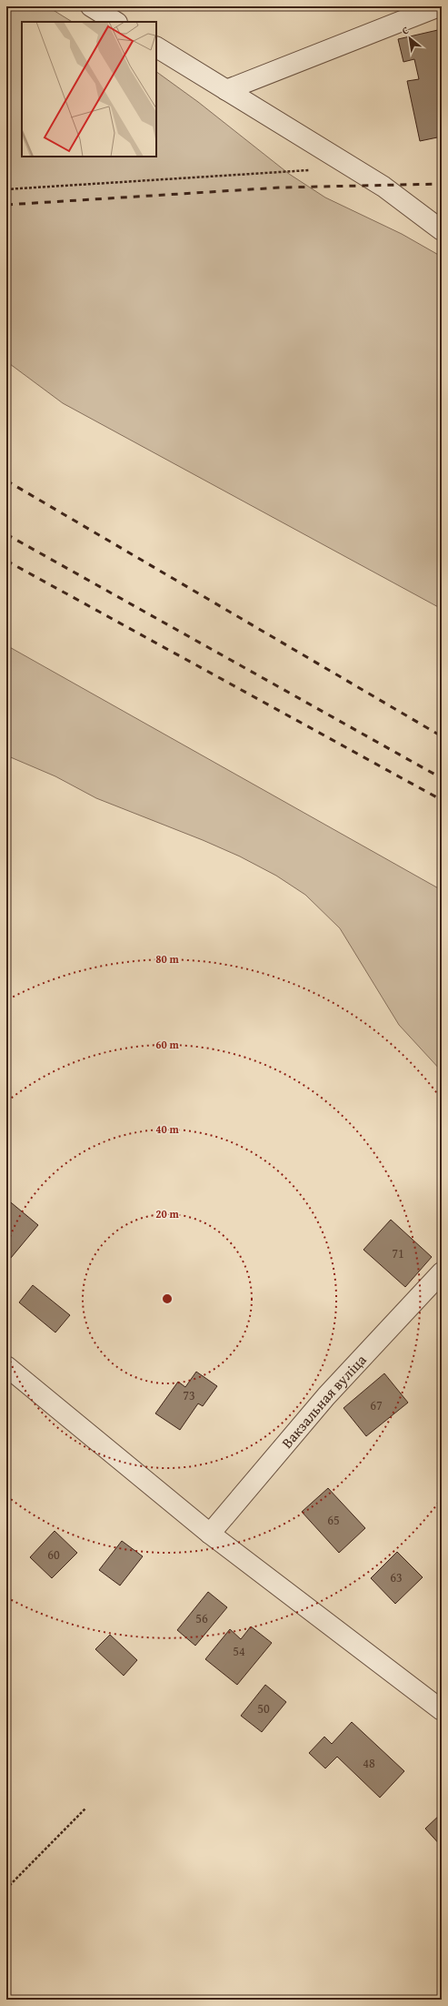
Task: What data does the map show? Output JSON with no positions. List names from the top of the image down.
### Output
{
  "streets": {
    "street": ["Вакзальная вуліца"]
  },
  "house_numbers": [
    "71",
    "73",
    "67",
    "65",
    "60",
    "63",
    "56",
    "54",
    "50",
    "48"
  ],
  "north": "top left",
  "rings": [
    "80 m",
    "60 m",
    "40 m",
    "20 m"
  ]
}
